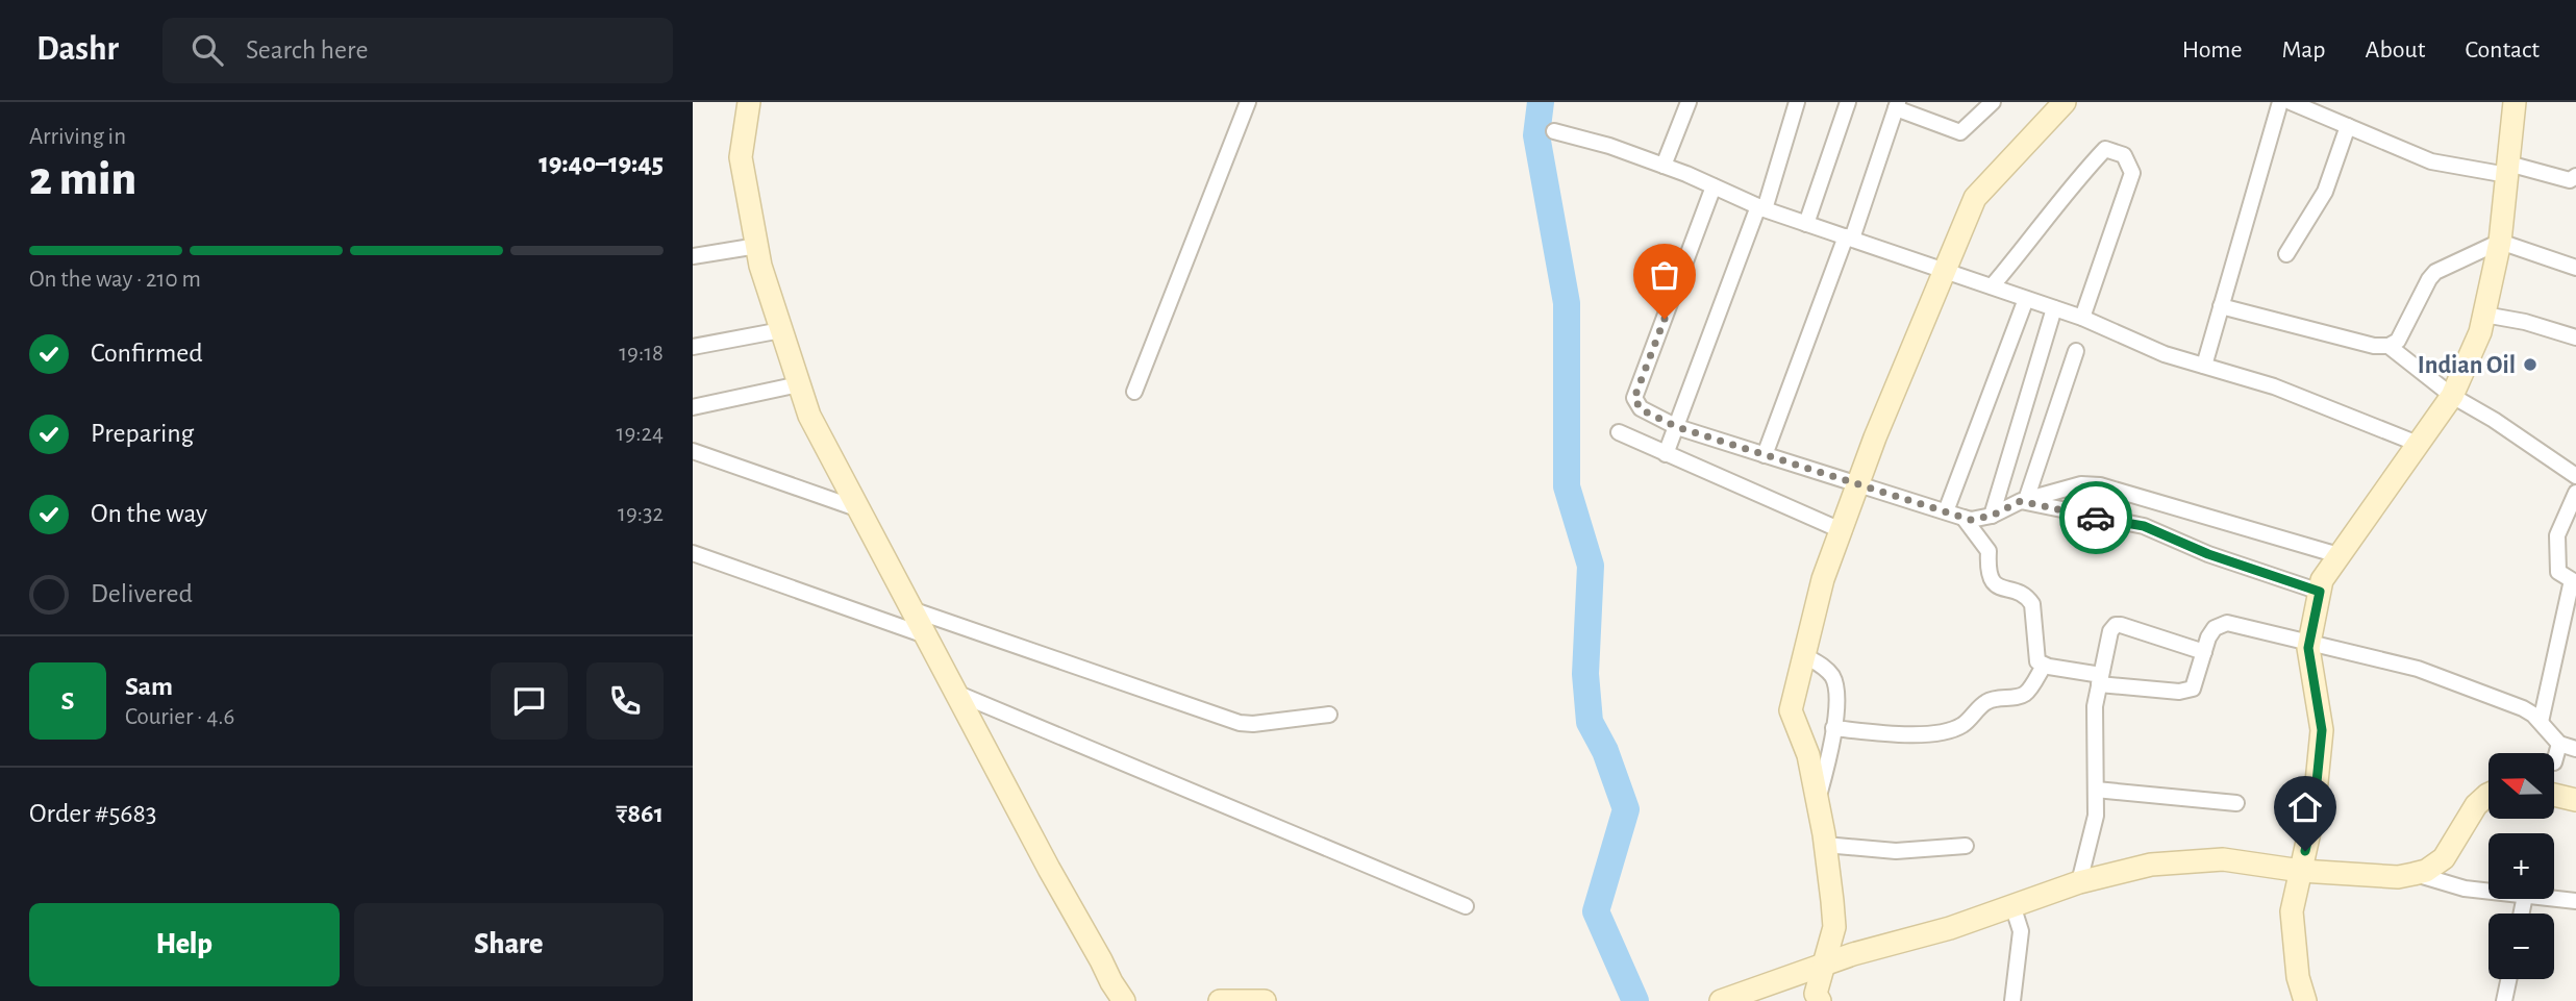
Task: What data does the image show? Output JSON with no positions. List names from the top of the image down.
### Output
{
  "places": ["Indian Oil"],
  "north": "left",
  "page": {
    "header": "Dashr",
    "search": "Search here",
    "nav": [
      "Home",
      "Map",
      "About",
      "Contact"
    ],
    "heading": ["2 min", "Arriving in", "19:40–19:45"],
    "panel": [
      "Sam",
      "Courier · 4.6",
      "Order #5683",
      "₹861"
    ],
    "bar": "On the way · 210 m",
    "list": [
      ["Confirmed", "19:18"],
      ["Preparing", "19:24"],
      ["On the way", "19:32"],
      "Delivered"
    ],
    "round": "S",
    "map_buttons": ["+", "−"],
    "buttons": ["Help", "Share"]
  }
}
